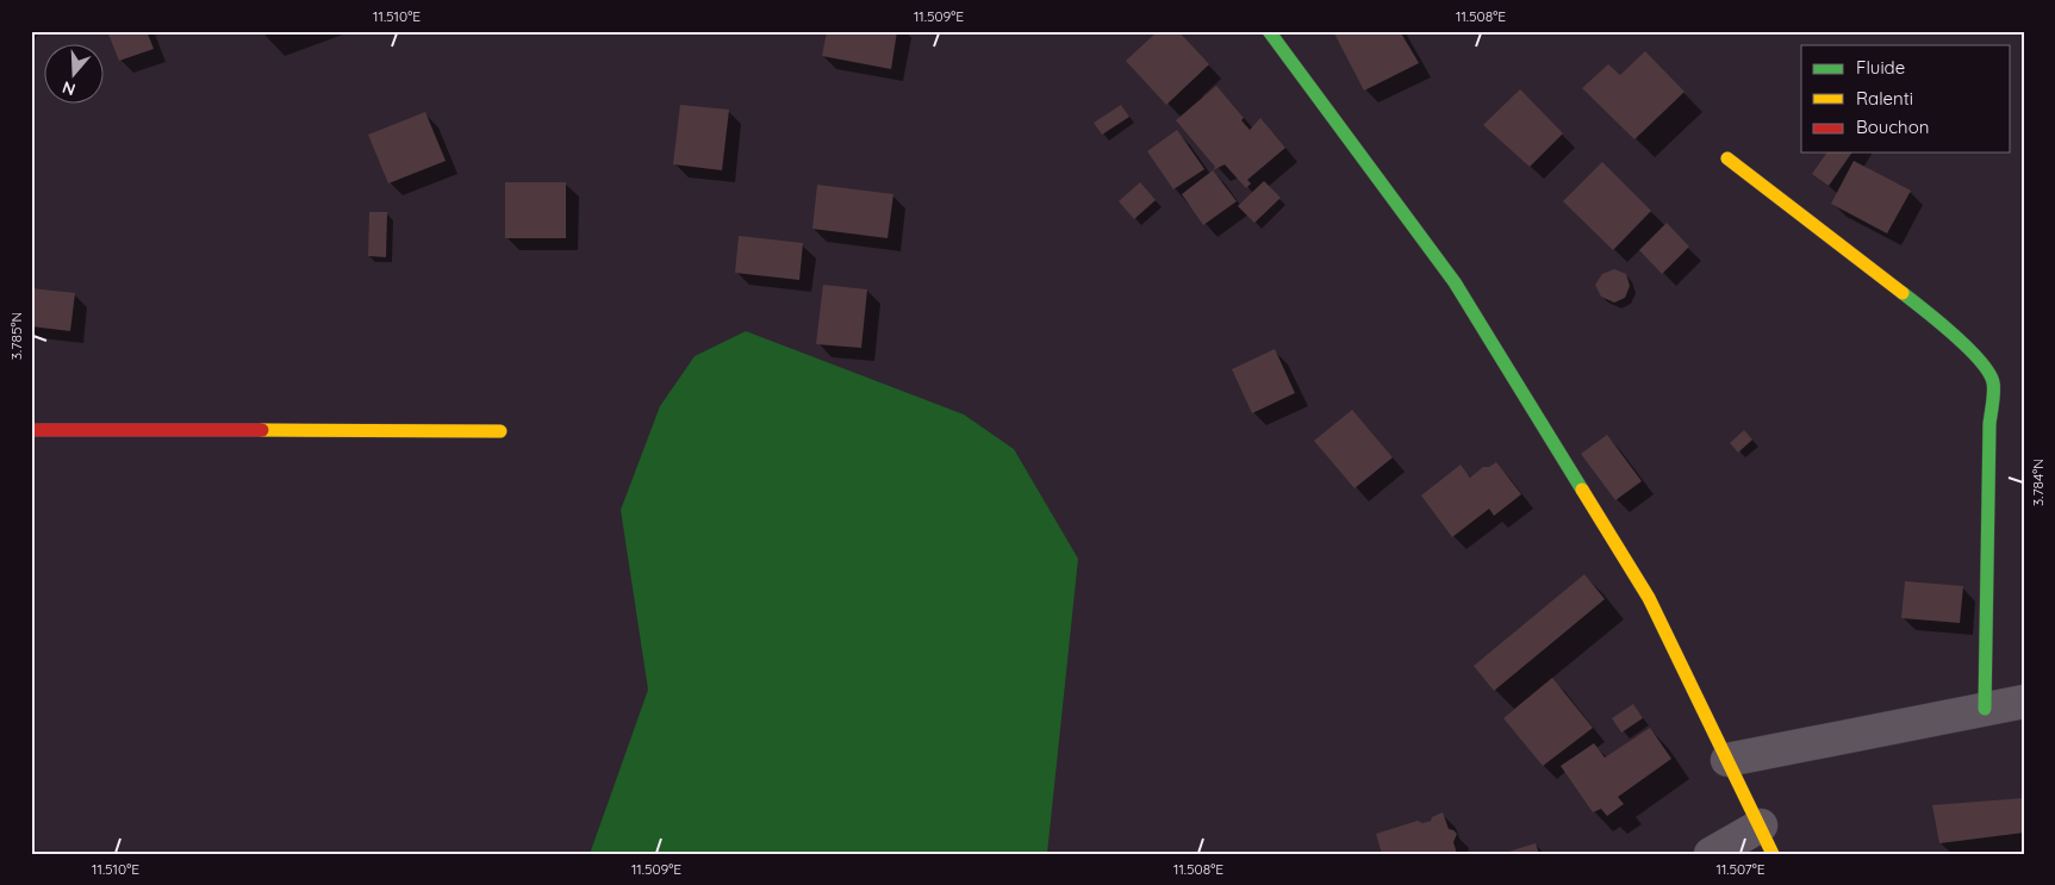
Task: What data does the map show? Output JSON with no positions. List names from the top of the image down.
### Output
{
  "legend": ["Fluide", "Ralenti", "Bouchon"],
  "north": "bottom",
  "coordinates": [
    "11.510°E",
    "11.509°E",
    "11.508°E",
    "3.785°N",
    "3.784°N",
    "11.507°E"
  ]
}
